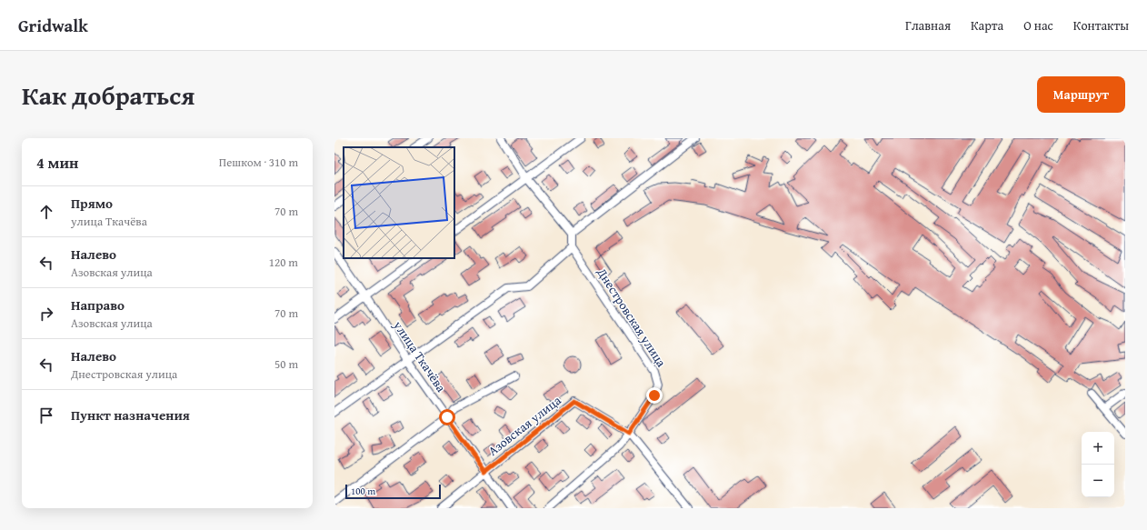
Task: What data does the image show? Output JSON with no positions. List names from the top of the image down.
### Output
{
  "streets": {
    "street": ["Днестровская улица", "улица Ткачёва", "Азовская улица"]
  },
  "crossings": [
    ["Днестровская улица", "Азовская улица"],
    ["улица Ткачёва", "Азовская улица"]
  ],
  "scale_bar": "100 m",
  "page": {
    "header": "Gridwalk",
    "nav": [
      "Главная",
      "Карта",
      "О нас",
      "Контакты"
    ],
    "title": "Как добраться",
    "buttons": "Маршрут",
    "heading": ["4 мин", "Пешком · 310 m"],
    "list": [
      ["Прямо", "улица Ткачёва", "70 m"],
      ["Налево", "Азовская улица", "120 m"],
      ["Направо", "Азовская улица", "70 m"],
      ["Налево", "Днестровская улица", "50 m"],
      "Пункт назначения"
    ],
    "map_buttons": ["+", "−"],
    "scale": "100 m"
  }
}
